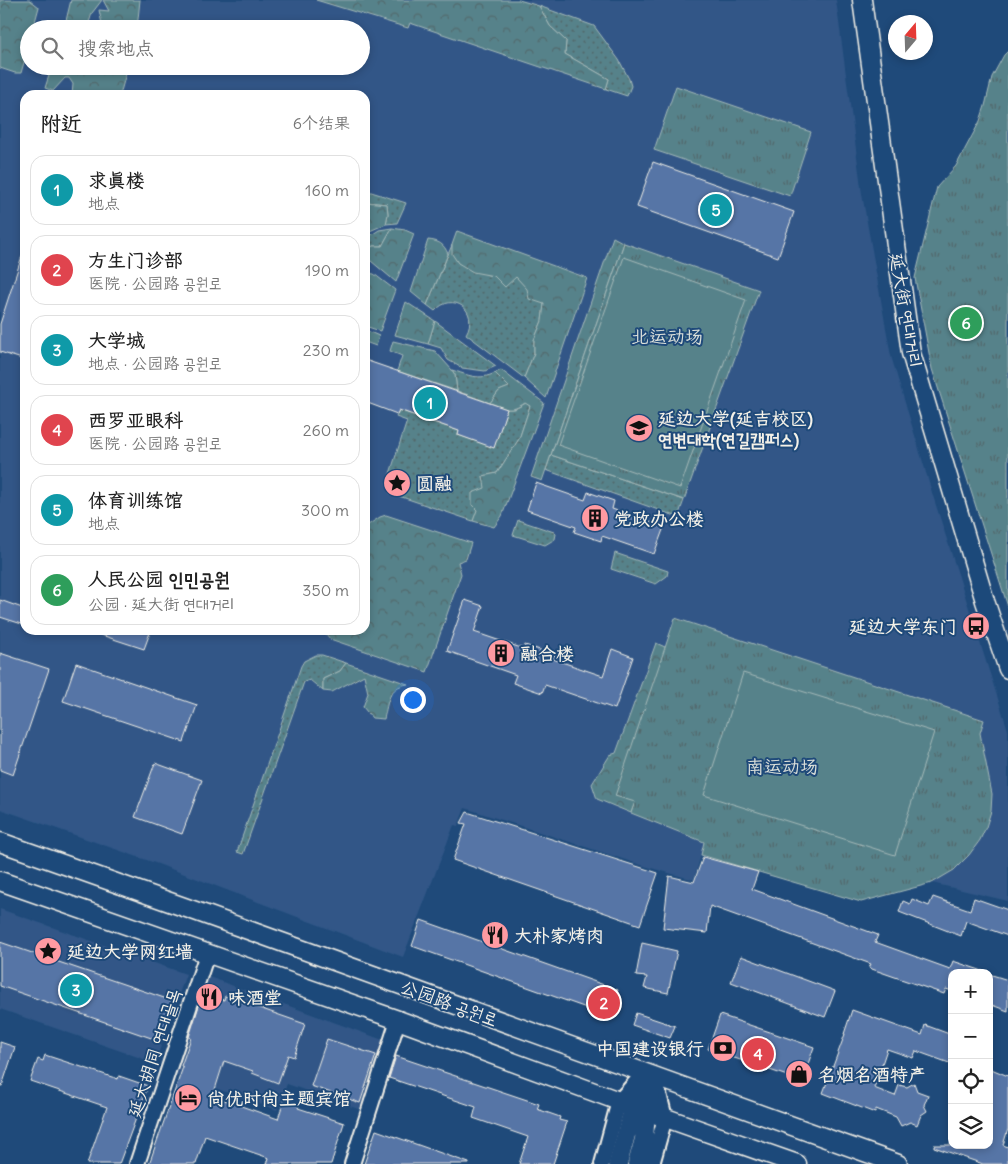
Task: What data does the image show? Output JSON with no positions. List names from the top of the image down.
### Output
{
  "streets": {
    "main road": ["延大街 연대거리", "公园路 공원로"],
    "street": ["延大胡同 연대골목"]
  },
  "crossings": [
    ["公园路 공원로", "延大胡同 연대골목"]
  ],
  "parks": ["北运动场", "南运动场"],
  "places": {
    "school or university": ["延边大学(延吉校区) 연변대학(연길캠퍼스)"],
    "place": ["圆融", "延边大学网红墙"],
    "building": ["党政办公楼", "融合楼"],
    "bus stop": ["延边大学东门"],
    "restaurant": ["大朴家烤肉", "味酒堂"],
    "bank": ["中国建设银行"],
    "shop": ["名烟名酒特产"],
    "hotel": ["尚优时尚主题宾馆"]
  },
  "north": "top",
  "page": {
    "search": "搜索地点",
    "heading": ["附近", "6个结果"],
    "list": [
      {
        "mark": "1",
        "name": "求真楼",
        "note": "地点",
        "value": "160 m"
      },
      {
        "mark": "2",
        "name": "方生门诊部",
        "note": "医院 · 公园路 공원로",
        "value": "190 m"
      },
      {
        "mark": "3",
        "name": "大学城",
        "note": "地点 · 公园路 공원로",
        "value": "230 m"
      },
      {
        "mark": "4",
        "name": "西罗亚眼科",
        "note": "医院 · 公园路 공원로",
        "value": "260 m"
      },
      {
        "mark": "5",
        "name": "体育训练馆",
        "note": "地点",
        "value": "300 m"
      },
      {
        "mark": "6",
        "name": "人民公园 인민공원",
        "note": "公园 · 延大街 연대거리",
        "value": "350 m"
      }
    ],
    "pins": [
      "5",
      "6",
      "1",
      "3",
      "2",
      "4"
    ],
    "map_buttons": ["+", "−"]
  }
}
